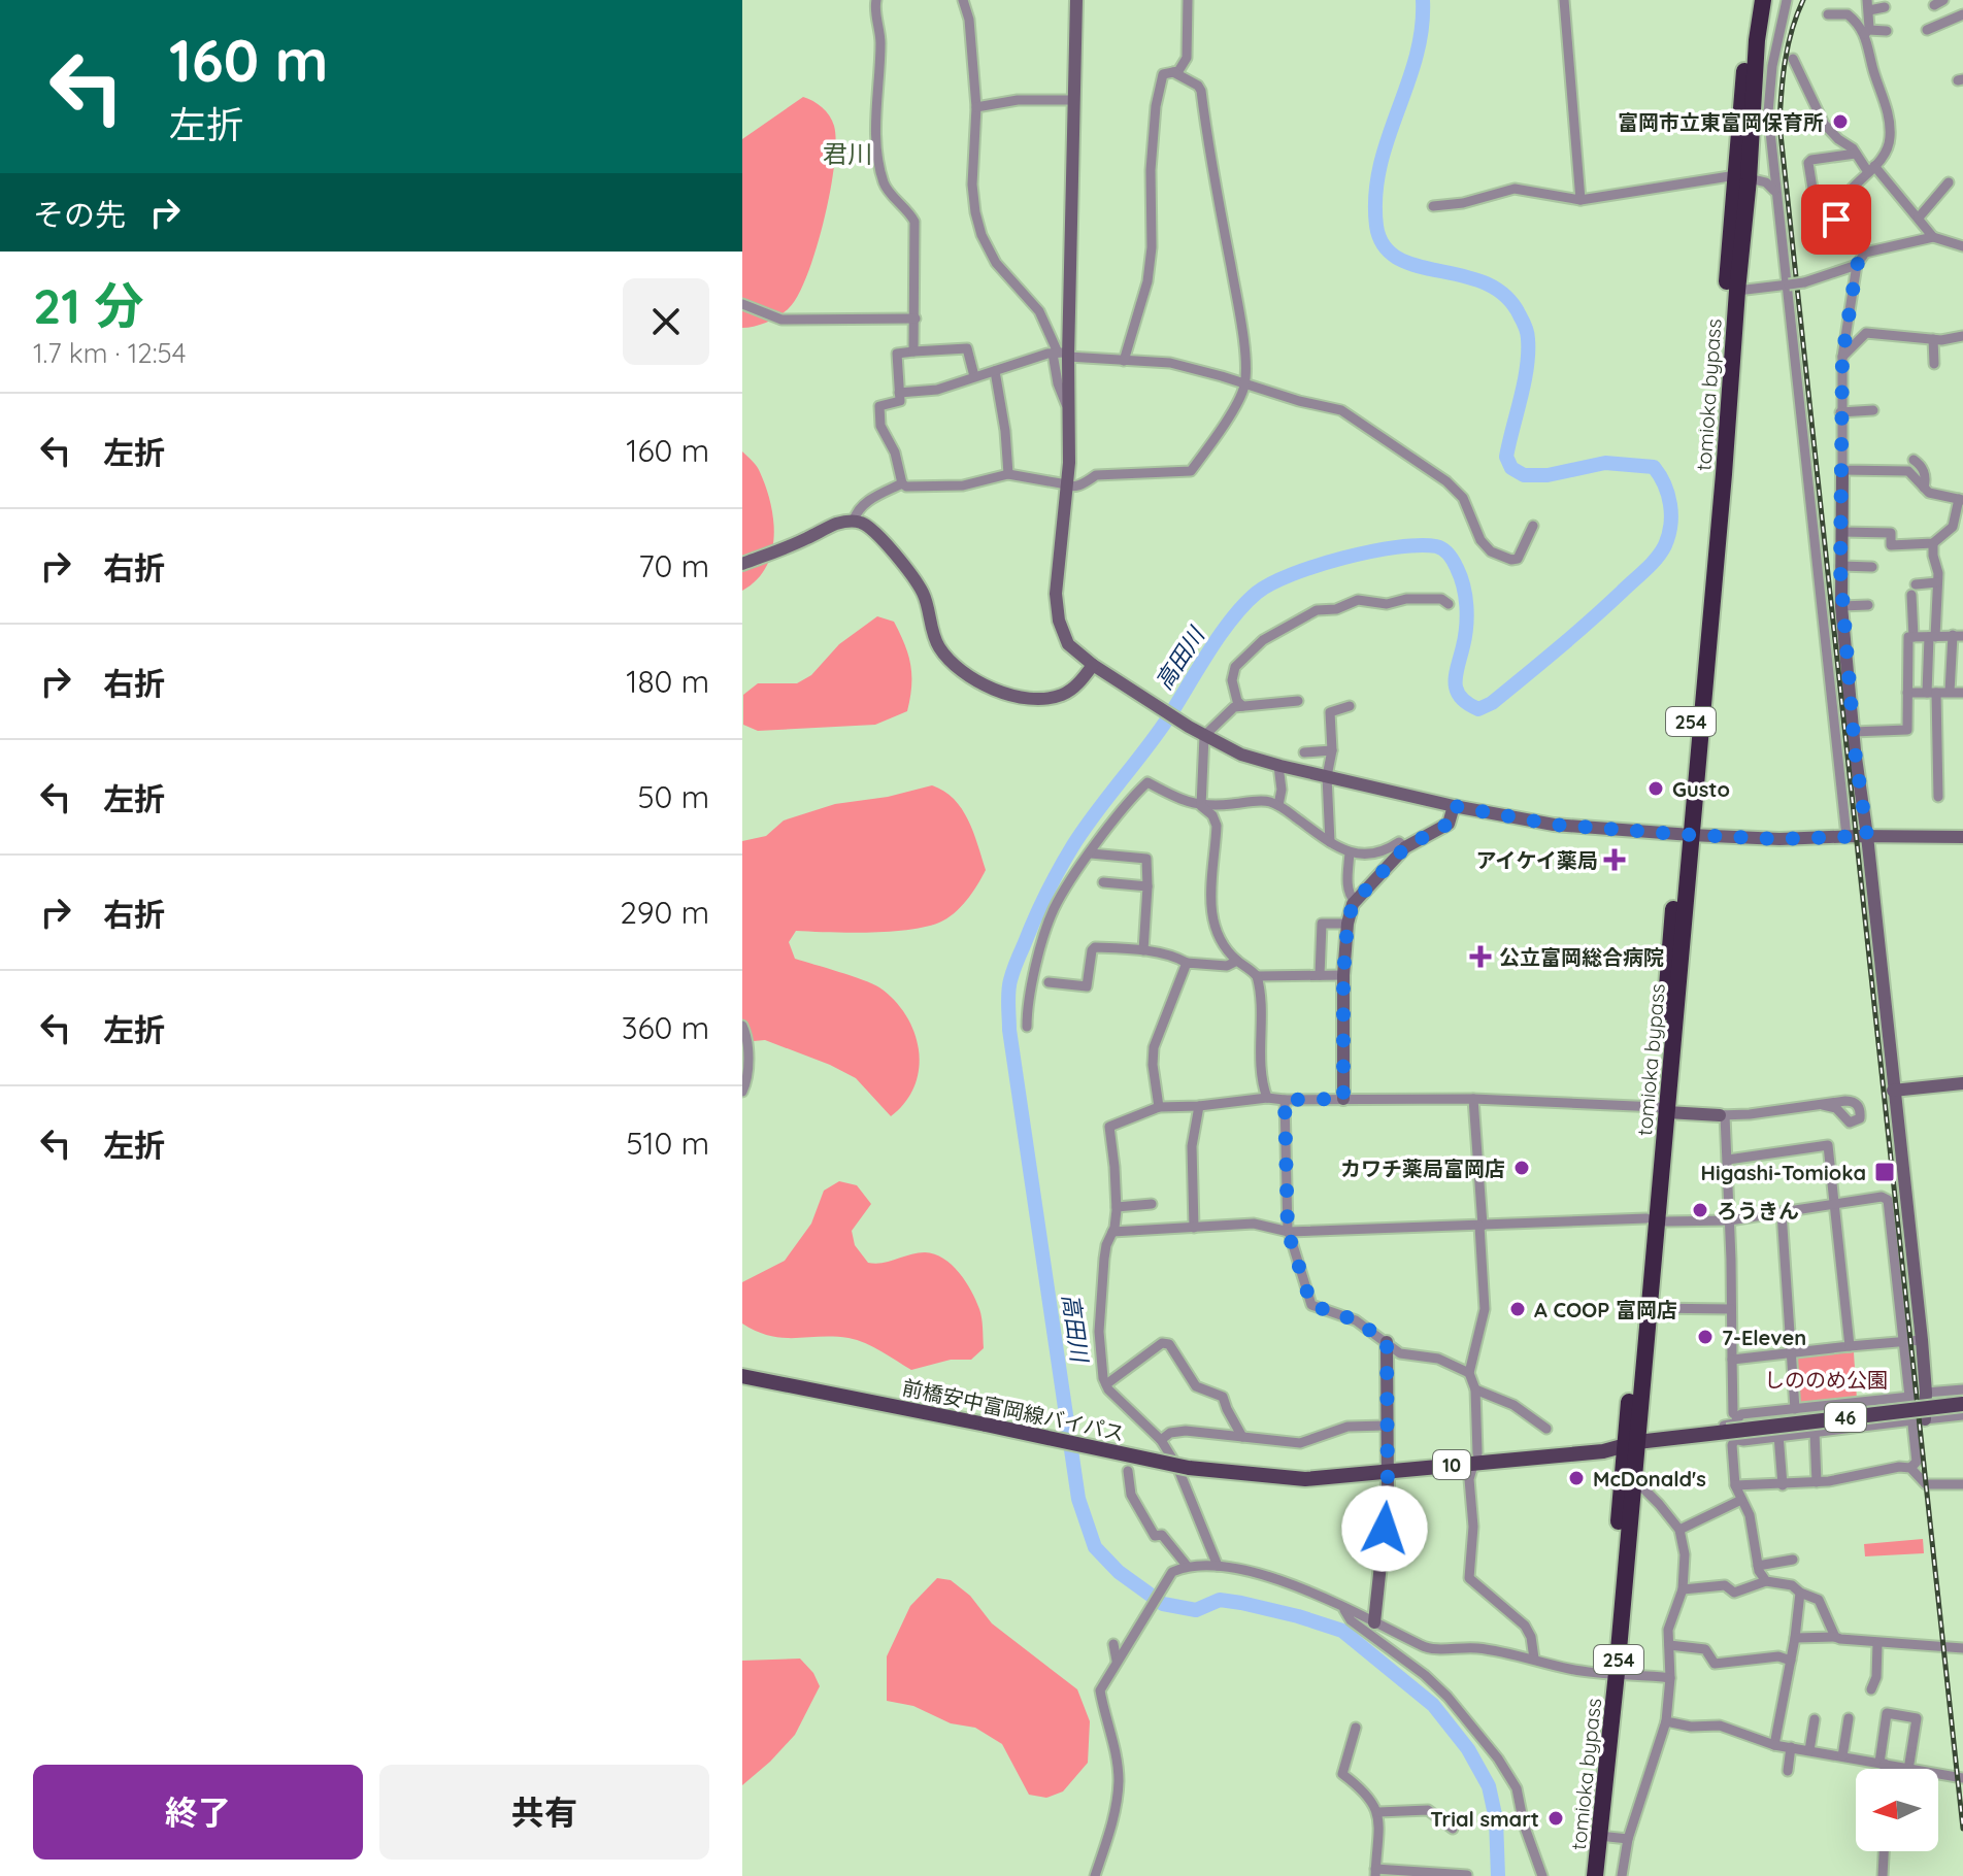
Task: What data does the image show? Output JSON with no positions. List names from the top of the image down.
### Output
{
  "streets": {
    "highway": ["tomioka bypass", "254"],
    "main road": ["前橋安中富岡線バイパス", "46", "10"]
  },
  "crossings": [
    ["tomioka bypass", "前橋安中富岡線バイパス"],
    ["tomioka bypass", "46"],
    ["前橋安中富岡線バイパス", "46"]
  ],
  "districts": ["君川"],
  "water": ["高田川"],
  "parks": ["しののめ公園"],
  "places": {
    "other": [
      "富岡市立東富岡保育所",
      "Gusto",
      "カワチ薬局富岡店",
      "ろうきん",
      "A COOP 富岡店",
      "7-Eleven",
      "McDonald's",
      "Trial smart"
    ],
    "health": ["アイケイ薬局", "公立富岡総合病院"],
    "transit": ["Higashi-Tomioka"]
  },
  "north": "left",
  "page": {
    "turn": ["160 m", "左折"],
    "then": "その先",
    "heading": ["21 分", "1.7 km · 12:54"],
    "list": [
      {
        "name": "左折",
        "value": "160 m"
      },
      {
        "name": "右折",
        "value": "70 m"
      },
      {
        "name": "右折",
        "value": "180 m"
      },
      {
        "name": "左折",
        "value": "50 m"
      },
      {
        "name": "右折",
        "value": "290 m"
      },
      {
        "name": "左折",
        "value": "360 m"
      },
      {
        "name": "左折",
        "value": "510 m"
      }
    ],
    "buttons": ["終了", "共有"]
  }
}
